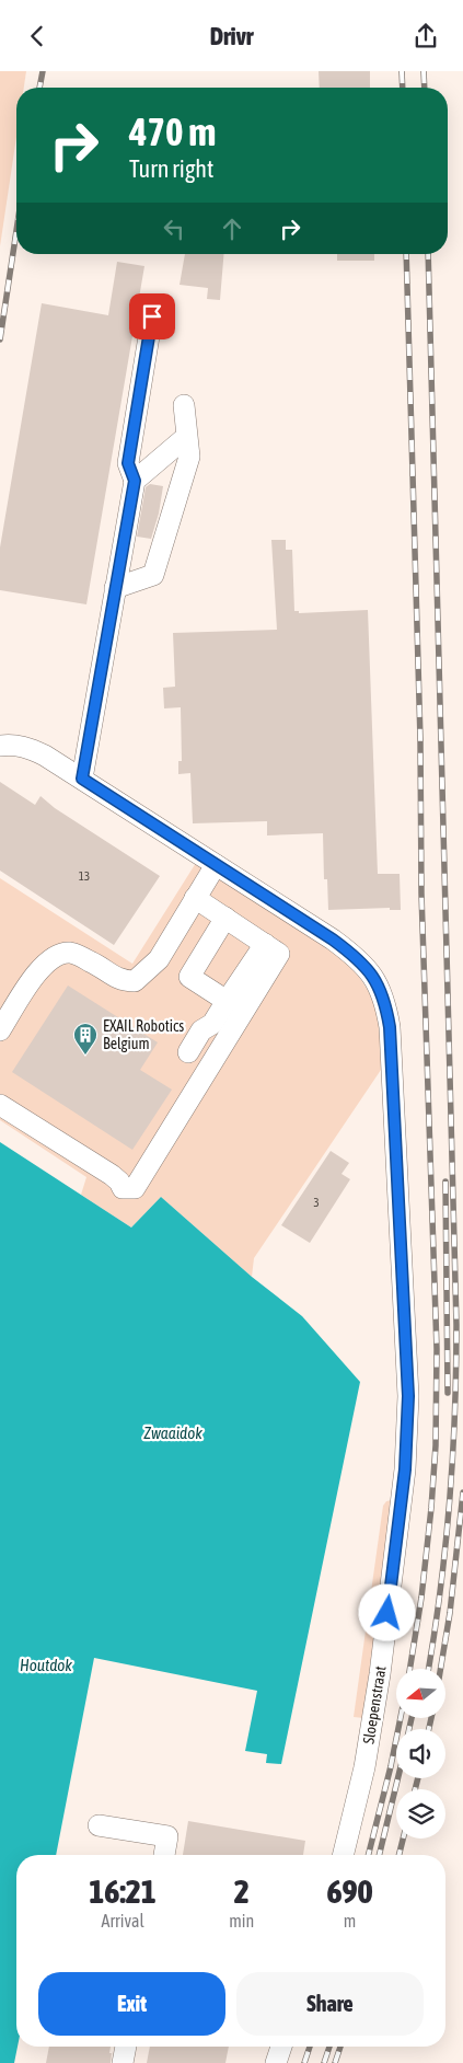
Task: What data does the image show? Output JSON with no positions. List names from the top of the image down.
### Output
{
  "streets": {
    "street": ["Sloepenstraat"]
  },
  "water": ["Zwaaidok", "Houtdok"],
  "places": {
    "building": ["EXAIL Robotics Belgium"]
  },
  "house_numbers": ["13", "3"],
  "north": "left",
  "page": {
    "header": "Drivr",
    "turn": ["470 m", "Turn right"],
    "eta": [
      "16:21",
      "Arrival",
      "2",
      "min",
      "690",
      "m"
    ],
    "buttons": ["Exit", "Share"]
  }
}
